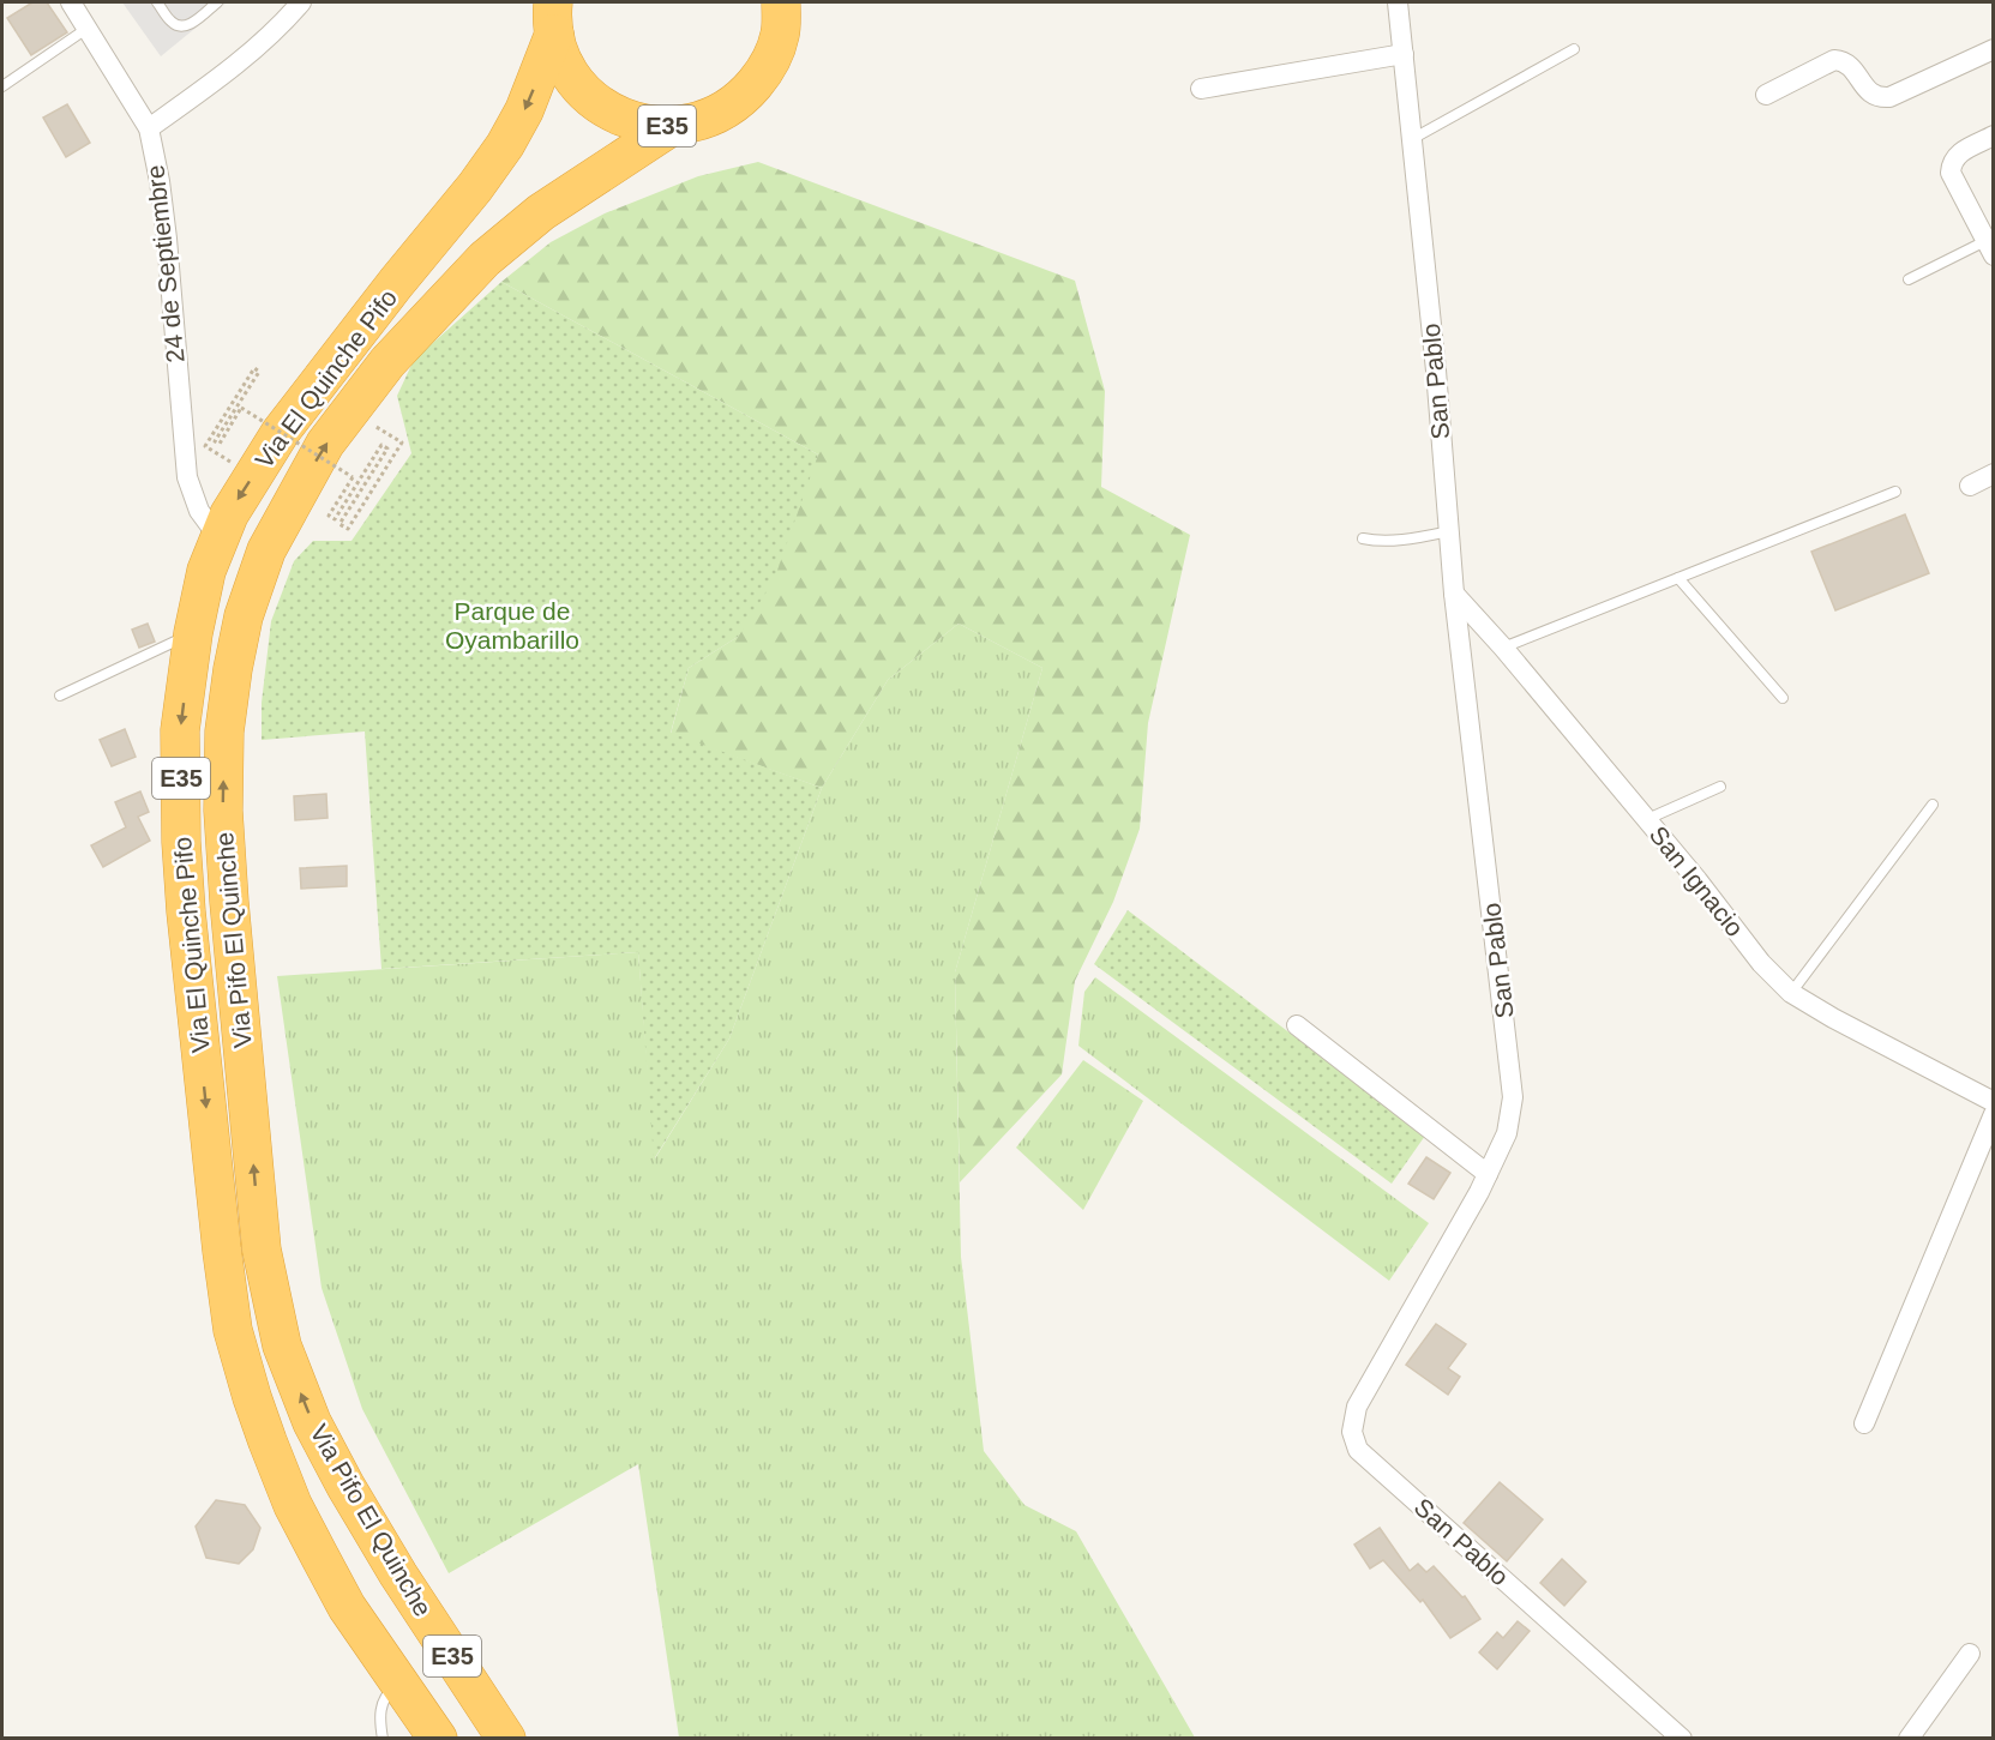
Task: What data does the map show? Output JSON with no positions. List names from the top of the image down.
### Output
{
  "streets": {
    "highway": ["E35", "Via El Quinche Pifo", "Via Pifo El Quinche"],
    "street": ["24 de Septiembre", "San Pablo", "San Ignacio"]
  },
  "crossings": [
    ["E35", "Via El Quinche Pifo"],
    ["E35", "Via Pifo El Quinche"],
    ["24 de Septiembre", "Via El Quinche Pifo"],
    ["San Pablo", "San Ignacio"]
  ],
  "one_way": ["Via El Quinche Pifo", "Via Pifo El Quinche"],
  "parks": ["Parque de Oyambarillo"]
}
